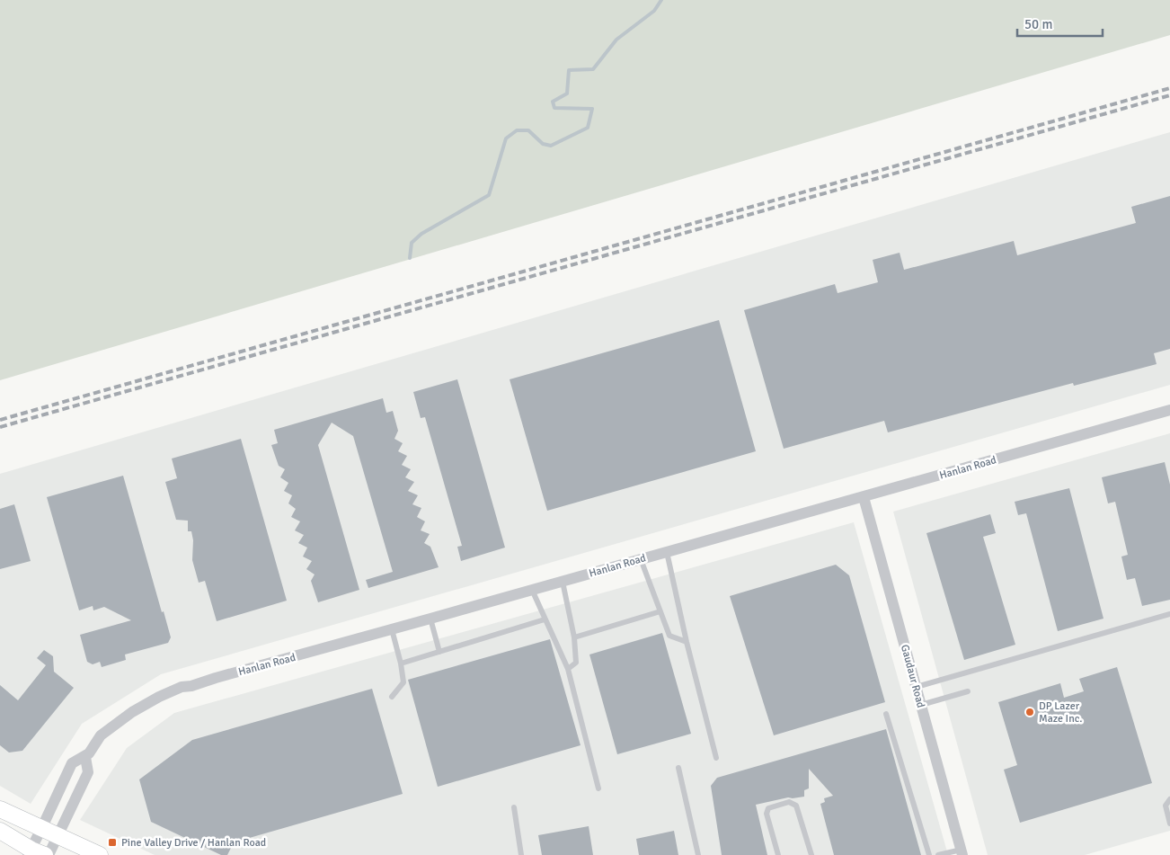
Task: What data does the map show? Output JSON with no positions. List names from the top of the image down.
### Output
{
  "streets": {
    "street": ["Hanlan Road", "Gaudaur Road"]
  },
  "crossings": [
    ["Hanlan Road", "Gaudaur Road"]
  ],
  "places": {
    "other": ["DP Lazer Maze Inc."],
    "transit": ["Pine Valley Drive / Hanlan Road"]
  },
  "scale_bar": "50 m"
}
